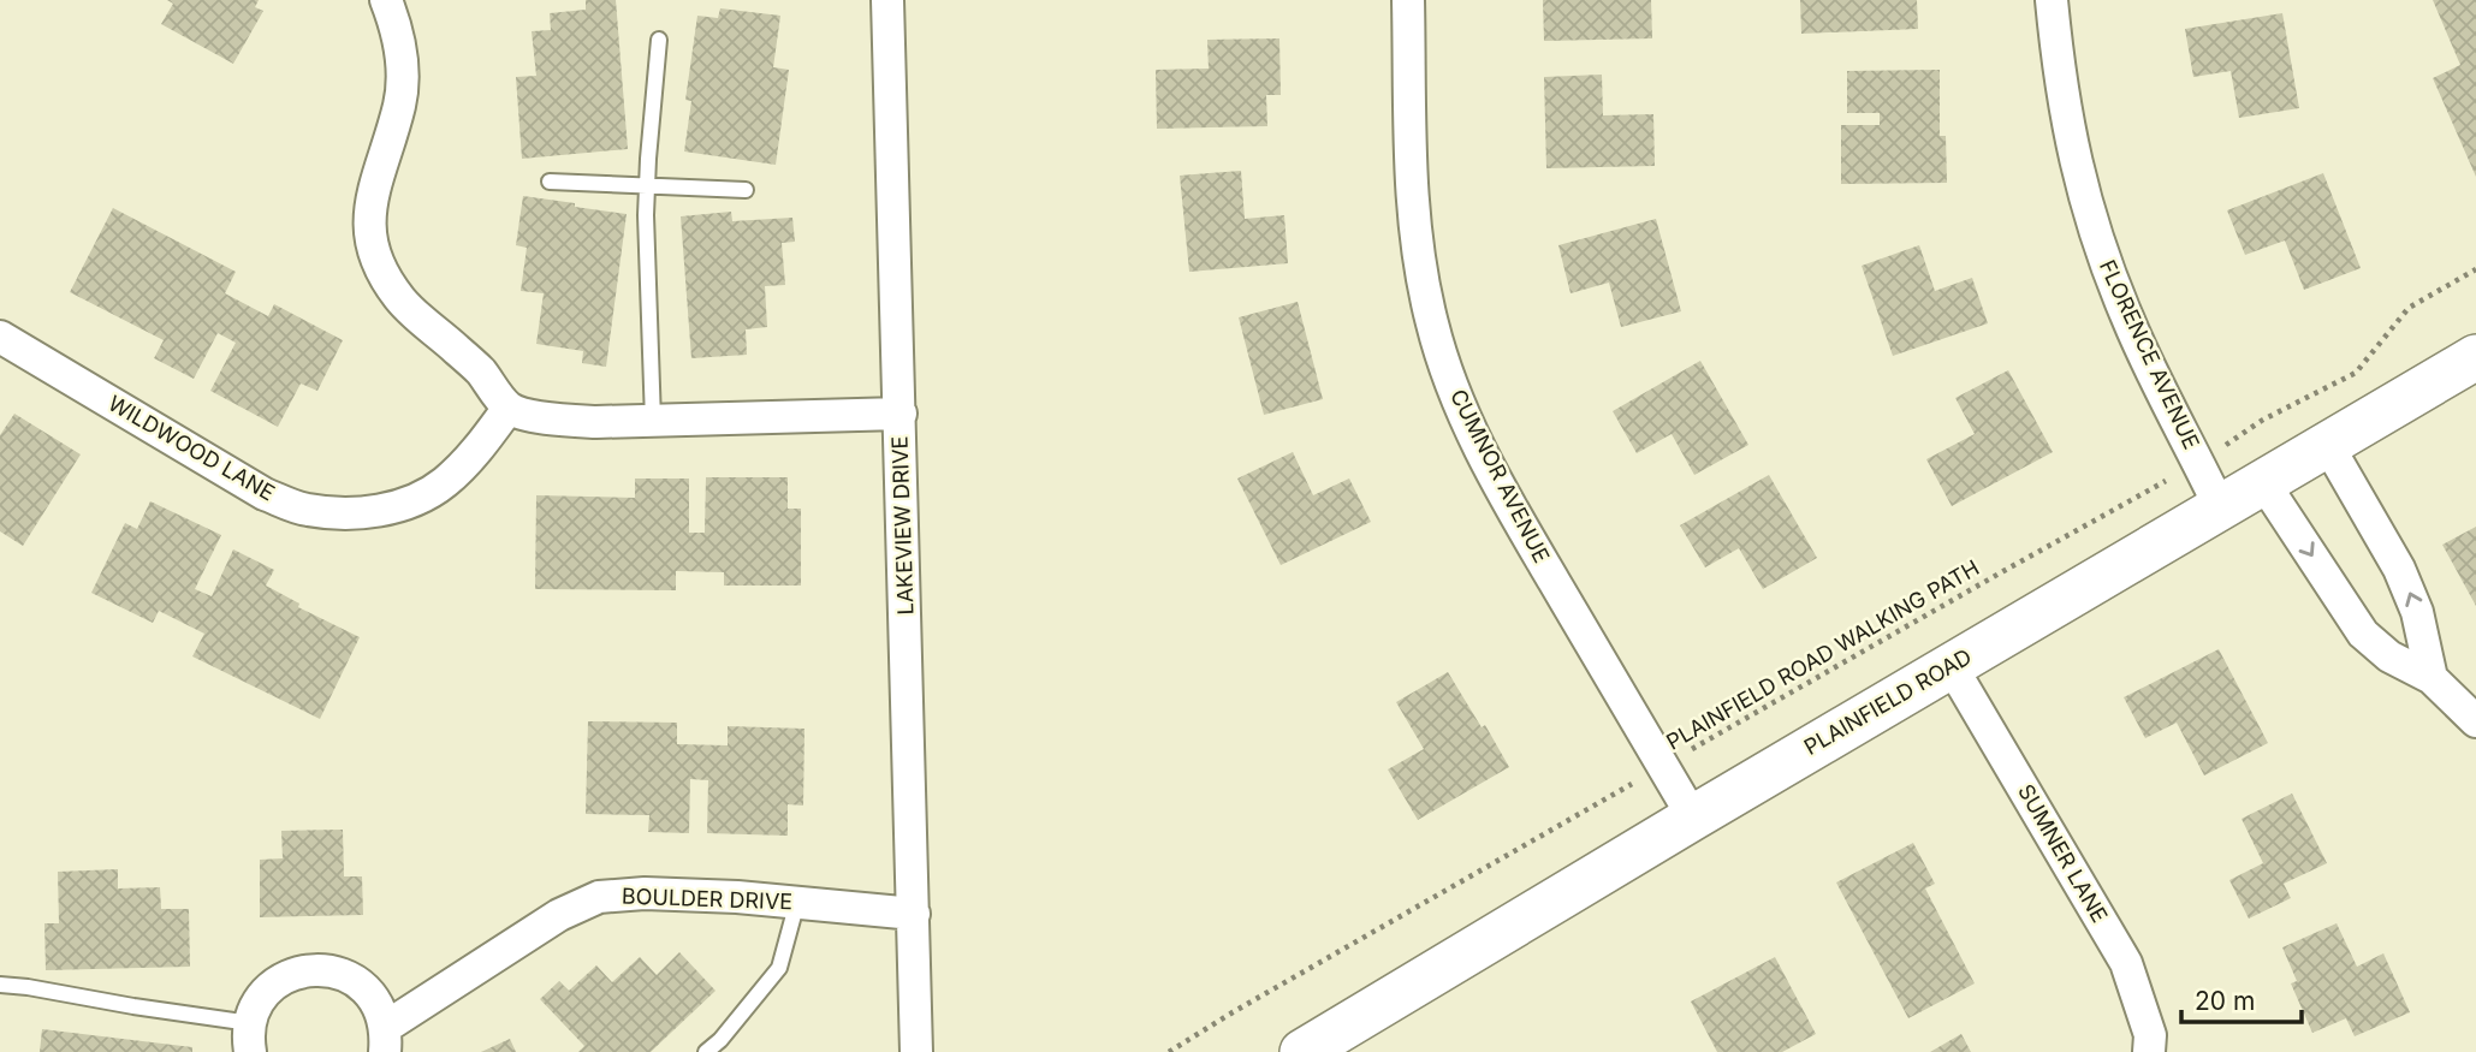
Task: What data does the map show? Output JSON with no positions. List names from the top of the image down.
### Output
{
  "streets": {
    "main road": ["PLAINFIELD ROAD"],
    "street": [
      "FLORENCE AVENUE",
      "WILDWOOD LANE",
      "CUMNOR AVENUE",
      "LAKEVIEW DRIVE",
      "SUMNER LANE",
      "BOULDER DRIVE"
    ],
    "path": ["PLAINFIELD ROAD WALKING PATH"]
  },
  "crossings": [
    ["FLORENCE AVENUE", "PLAINFIELD ROAD WALKING PATH"],
    ["FLORENCE AVENUE", "PLAINFIELD ROAD"],
    ["CUMNOR AVENUE", "PLAINFIELD ROAD WALKING PATH"],
    ["CUMNOR AVENUE", "PLAINFIELD ROAD"],
    ["LAKEVIEW DRIVE", "BOULDER DRIVE"],
    ["PLAINFIELD ROAD", "SUMNER LANE"]
  ],
  "scale_bar": "20 m"
}
